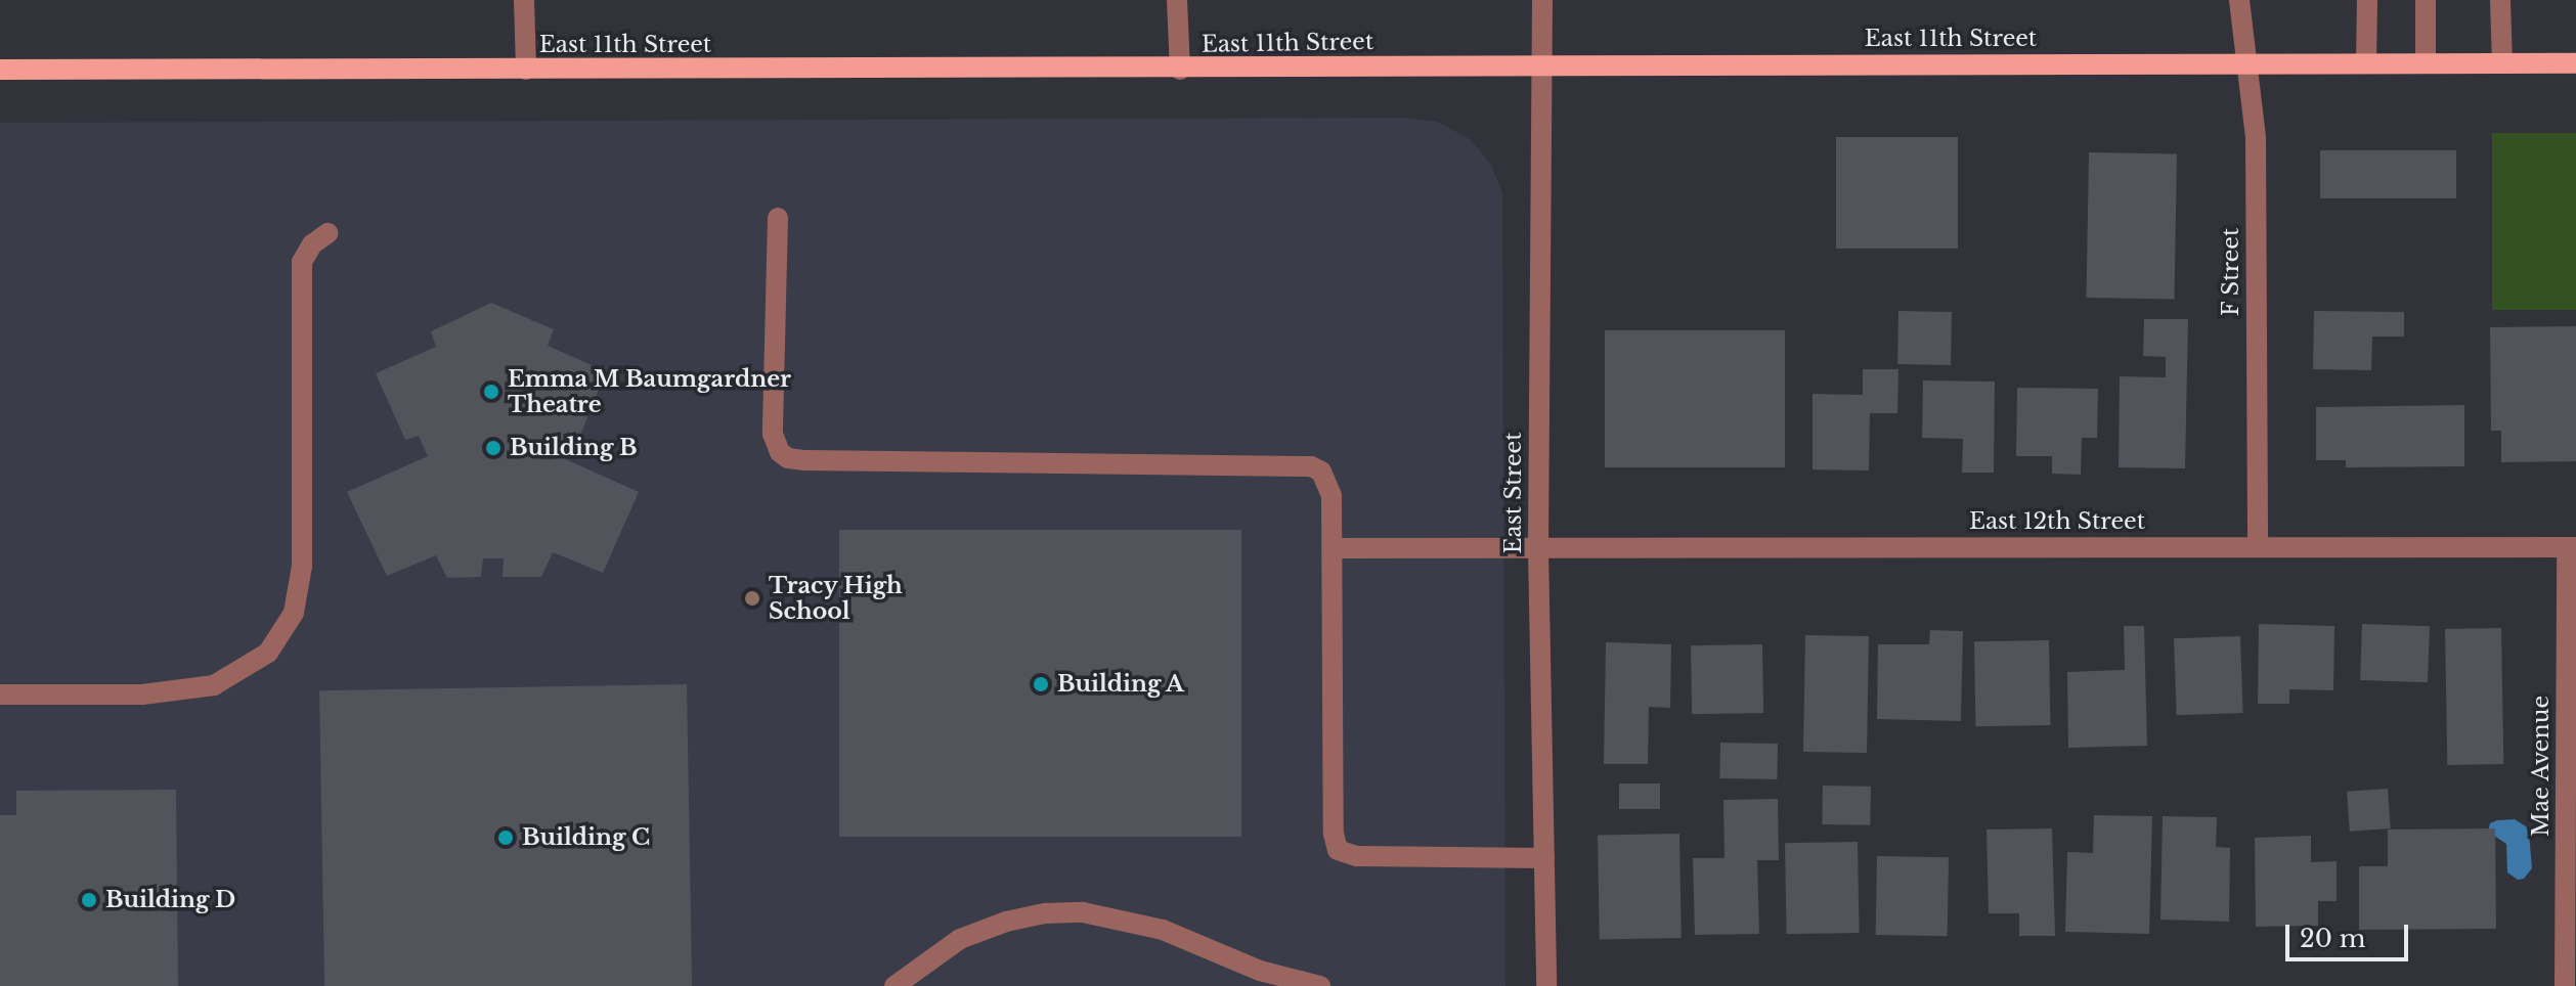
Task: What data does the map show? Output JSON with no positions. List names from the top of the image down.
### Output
{
  "streets": {
    "main road": ["East 11th Street"],
    "street": [
      "F Street",
      "East Street",
      "East 12th Street",
      "Mae Avenue"
    ]
  },
  "crossings": [
    ["East 11th Street", "F Street"],
    ["East 11th Street", "East Street"],
    ["F Street", "East 12th Street"],
    ["East Street", "East 12th Street"],
    ["East 12th Street", "Mae Avenue"]
  ],
  "places": [
    "Emma M Baumgardner Theatre",
    "Building B",
    "Tracy High School",
    "Building A",
    "Building C",
    "Building D"
  ],
  "scale_bar": "20 m"
}
